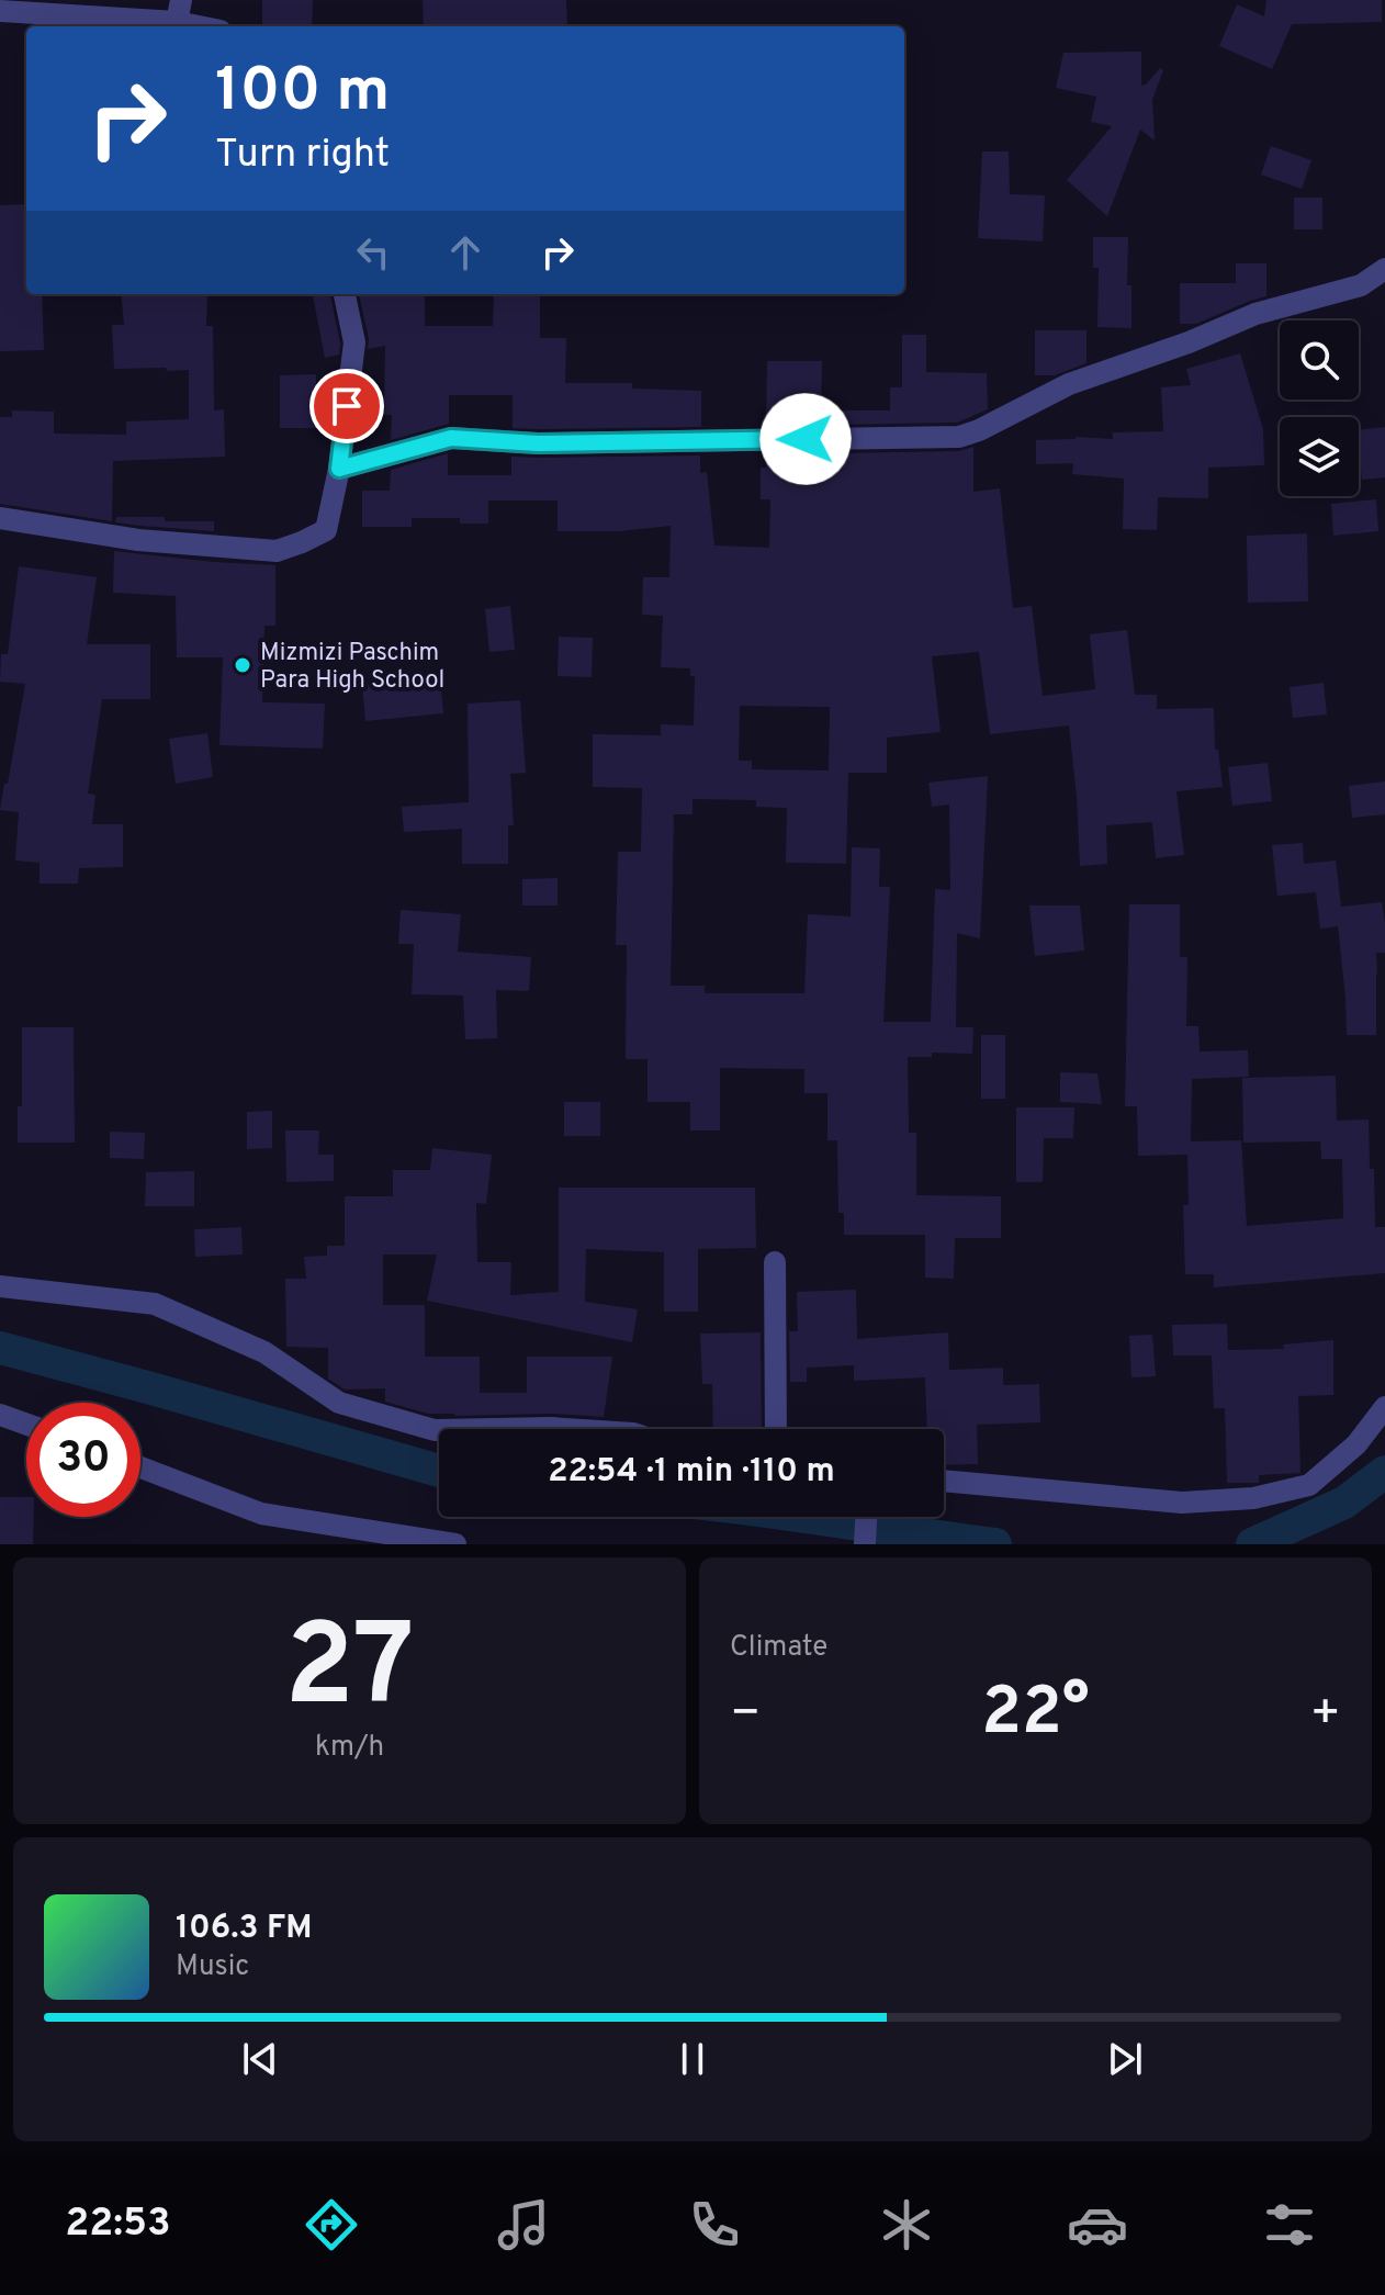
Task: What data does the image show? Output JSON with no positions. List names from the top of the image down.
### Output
{
  "places": ["Mizmizi Paschim Para High School"],
  "page": {
    "turn": ["100 m", "Turn right"],
    "limit": "30",
    "trip": "22:54 · 1 min · 110 m",
    "tile": [
      ["27", "km/h"],
      "Climate"
    ],
    "heat": ["−", "22°", "+"],
    "song": ["106.3 FM", "Music"],
    "tabs": "22:53"
  }
}
